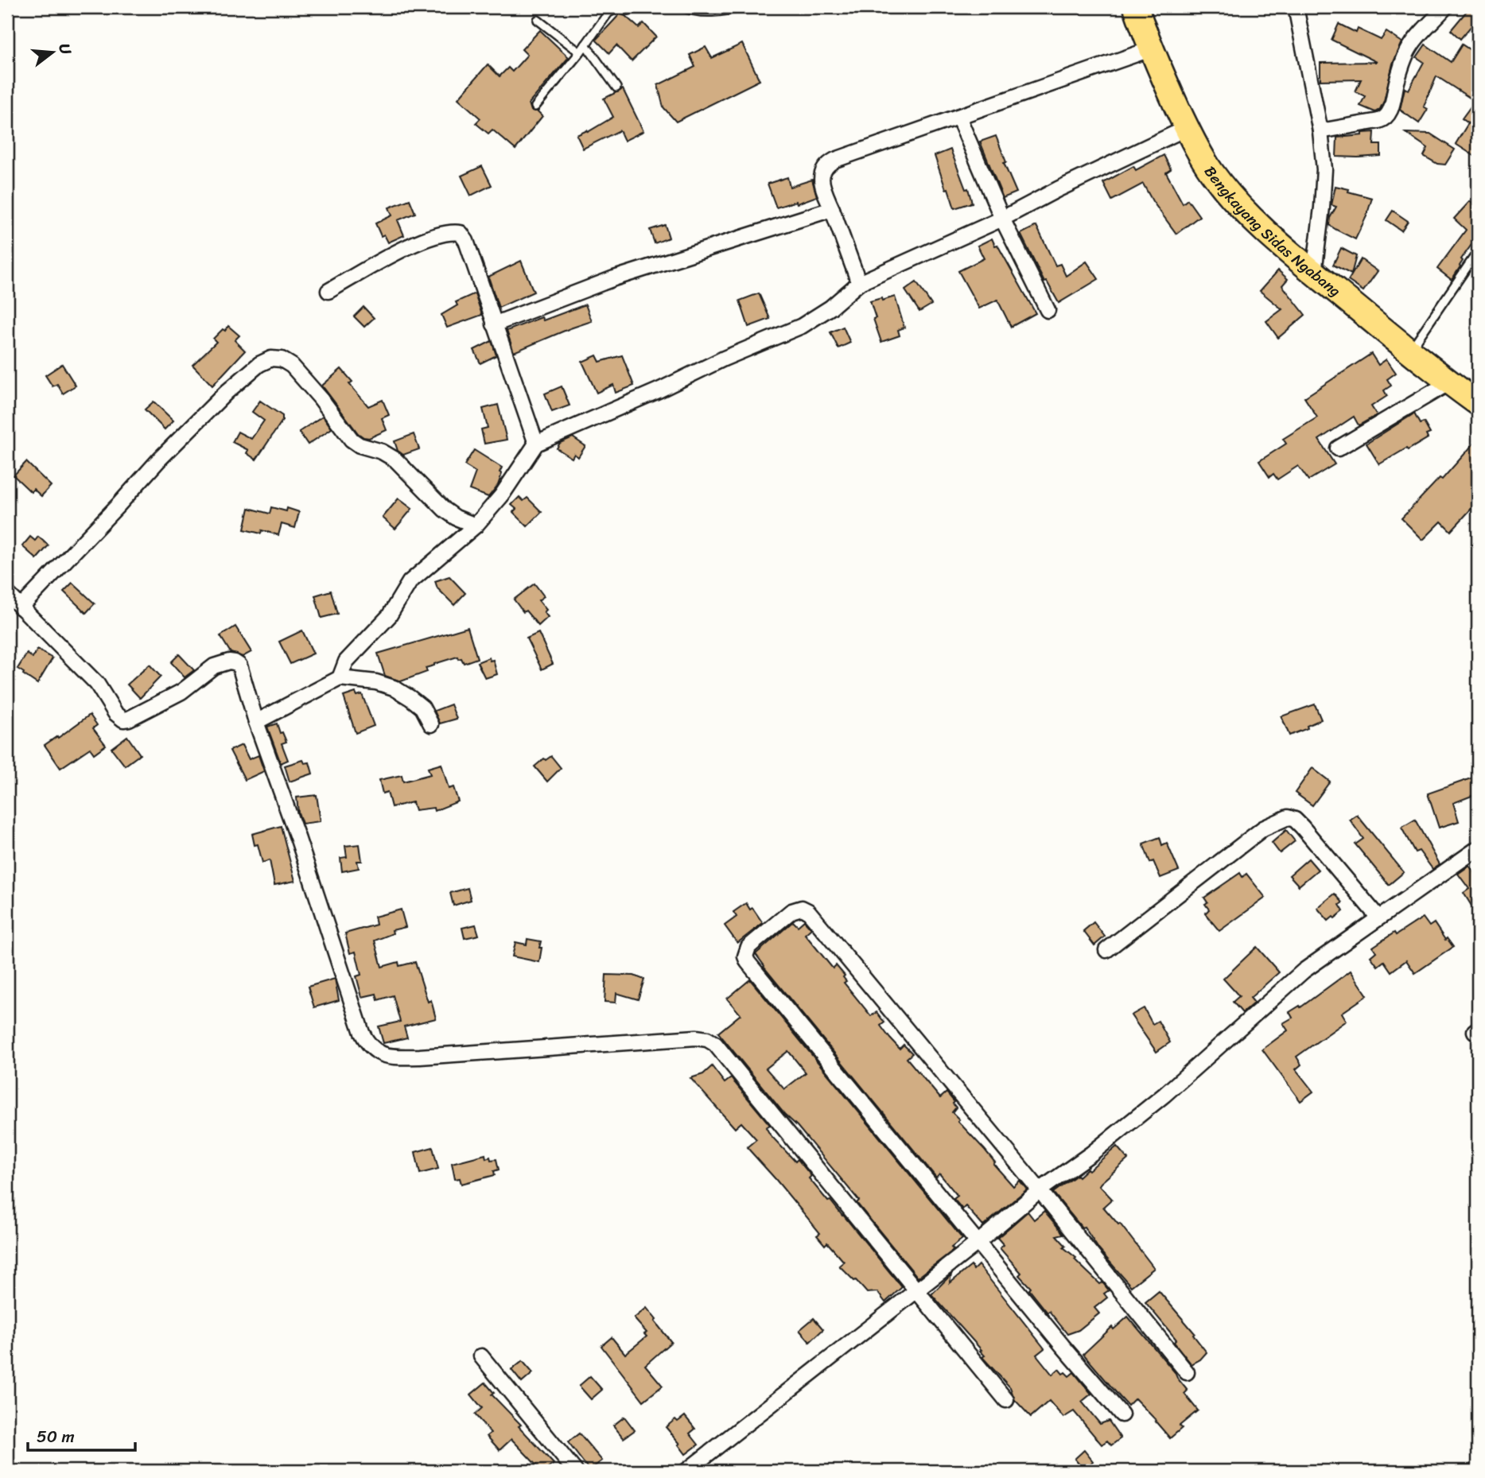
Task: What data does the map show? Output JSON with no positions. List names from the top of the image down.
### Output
{
  "streets": {
    "highway": ["Bengkayang Sidas Ngabang"]
  },
  "scale_bar": "50 m",
  "north": "right"
}
